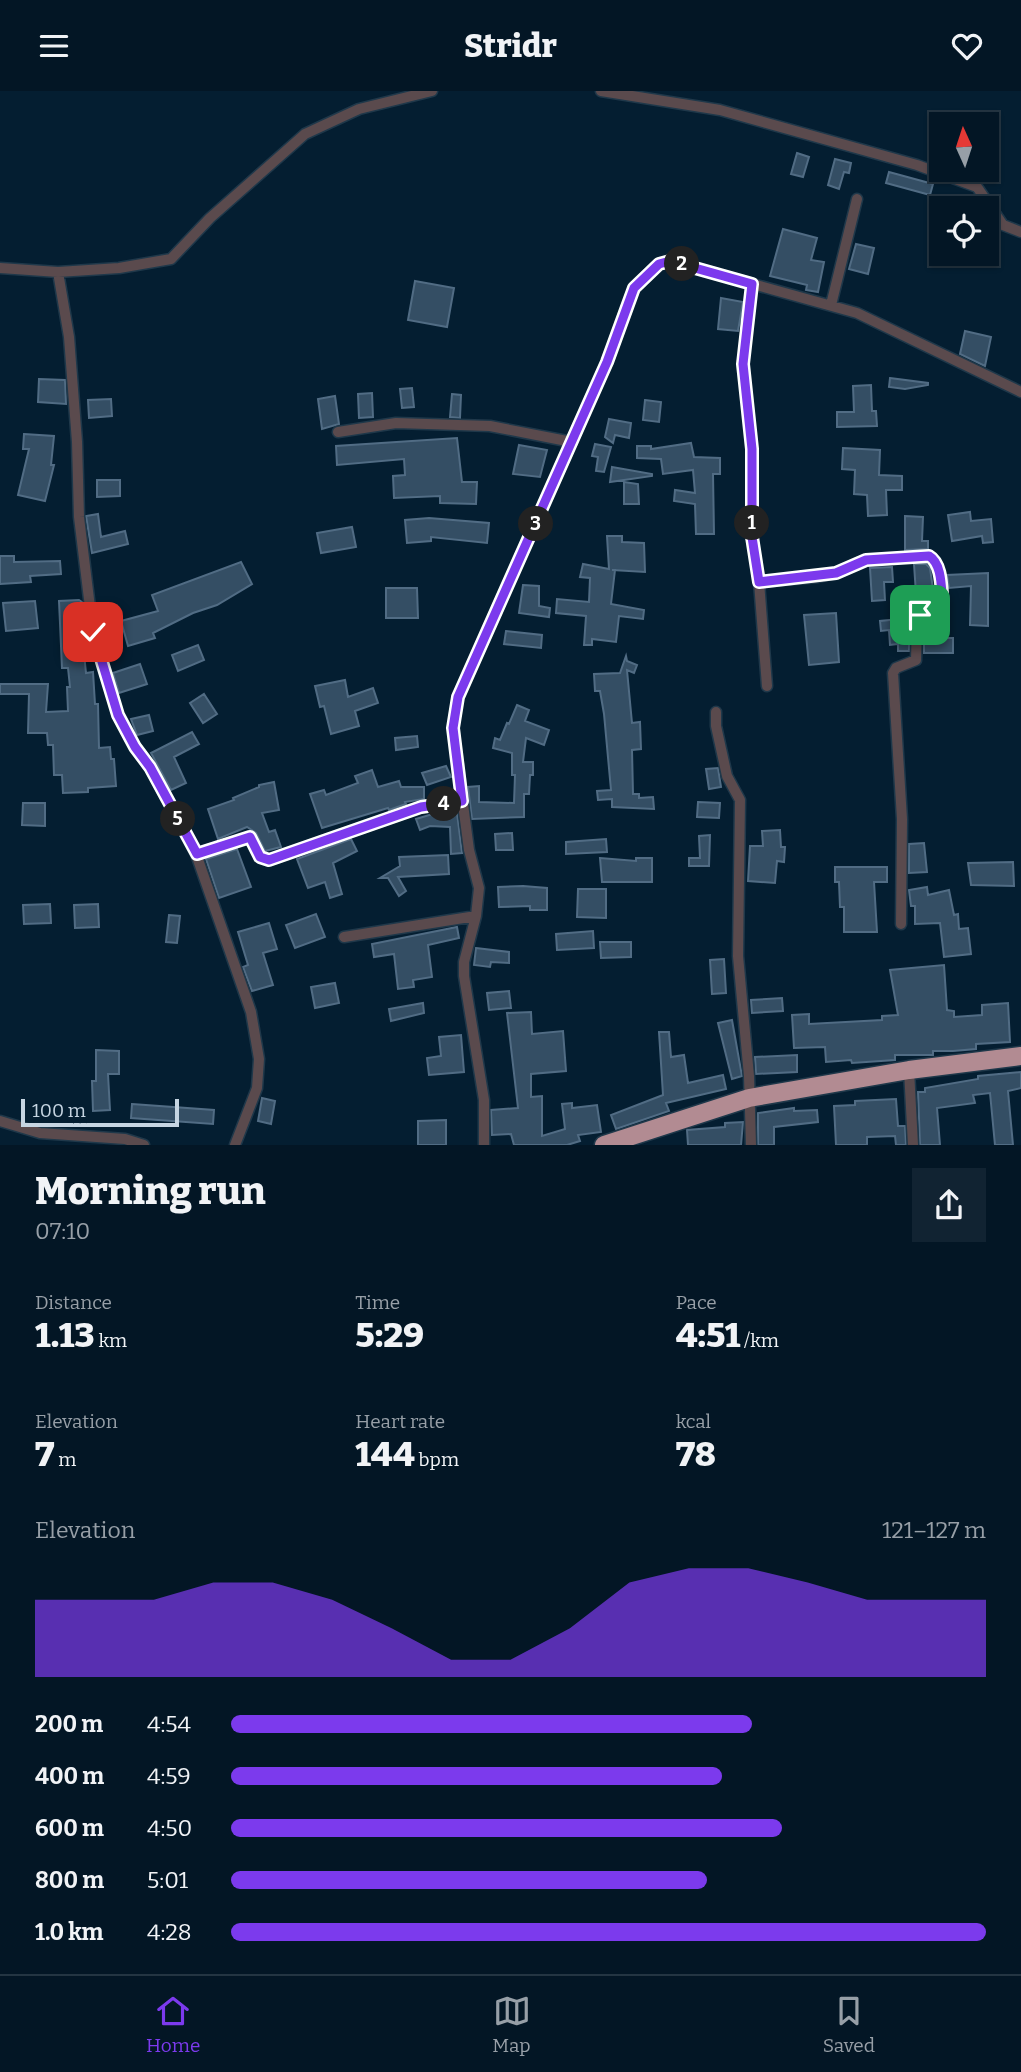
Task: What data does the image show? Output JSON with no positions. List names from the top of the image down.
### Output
{
  "scale_bar": "100 m",
  "north": "top",
  "page": {
    "header": "Stridr",
    "pins": [
      "2",
      "1",
      "3",
      "4",
      "5"
    ],
    "scale": "100 m",
    "heading": ["Morning run", "07:10"],
    "stats": [
      ["Distance", "1.13 km"],
      ["Time", "5:29"],
      ["Pace", "4:51 /km"],
      ["Elevation", "7 m"],
      ["Heart rate", "144 bpm"],
      ["kcal", "78"]
    ],
    "chart": ["Elevation", "121–127 m"],
    "list": [
      {
        "name": "200 m",
        "note": "4:54"
      },
      {
        "name": "400 m",
        "note": "4:59"
      },
      {
        "name": "600 m",
        "note": "4:50"
      },
      {
        "name": "800 m",
        "note": "5:01"
      },
      {
        "name": "1.0 km",
        "note": "4:28"
      }
    ],
    "tabs": ["Home", "Map", "Saved"]
  }
}
